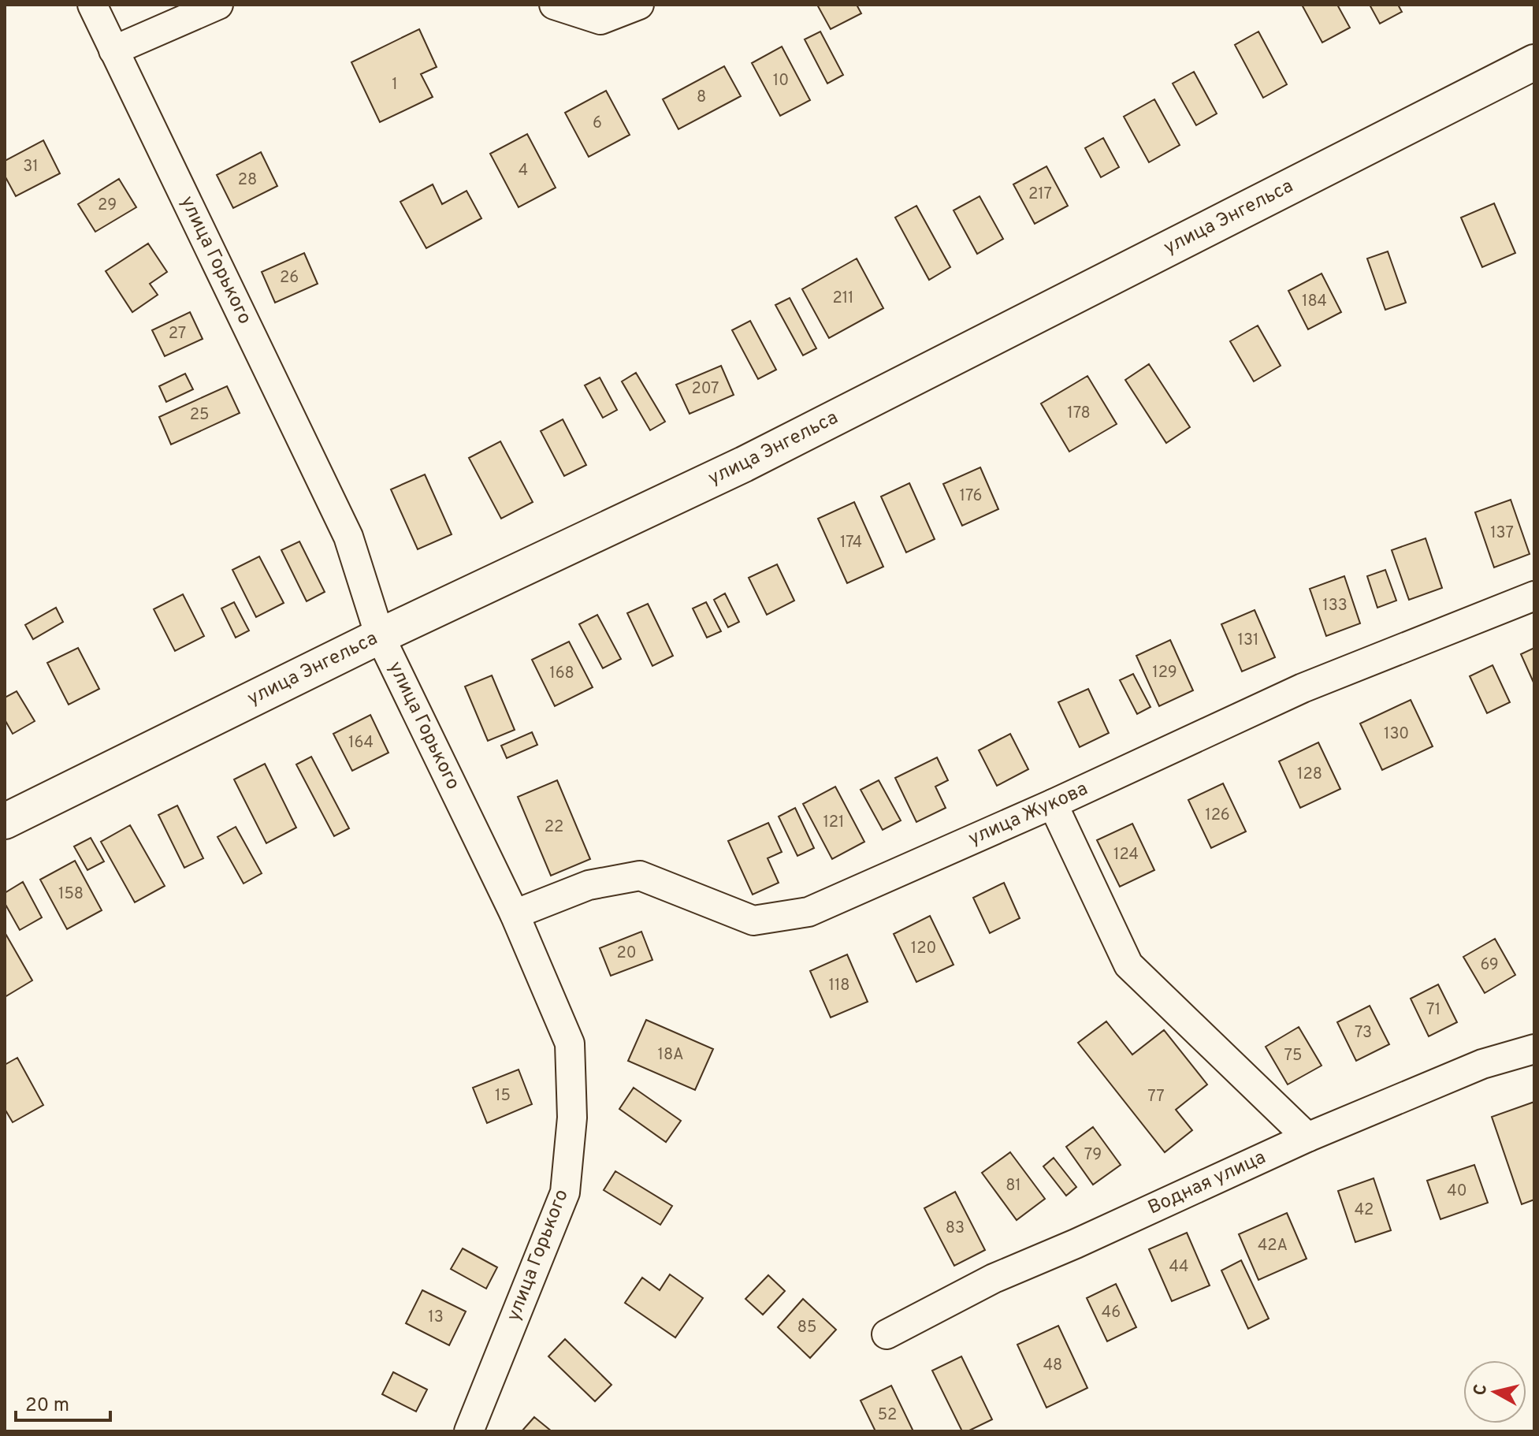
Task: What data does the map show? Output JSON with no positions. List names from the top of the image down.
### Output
{
  "streets": {
    "street": [
      "улица Энгельса",
      "улица Горького",
      "улица Жукова",
      "Водная улица"
    ]
  },
  "crossings": [
    ["улица Энгельса", "улица Горького"],
    ["улица Горького", "улица Жукова"]
  ],
  "house_numbers": [
    "10",
    "1",
    "8",
    "6",
    "31",
    "4",
    "28",
    "217",
    "29",
    "26",
    "211",
    "184",
    "27",
    "207",
    "178",
    "25",
    "176",
    "137",
    "174",
    "133",
    "131",
    "129",
    "168",
    "130",
    "164",
    "128",
    "126",
    "121",
    "22",
    "124",
    "158",
    "120",
    "20",
    "69",
    "118",
    "71",
    "73",
    "18А",
    "75",
    "15",
    "77",
    "79",
    "81",
    "40",
    "42",
    "83",
    "42А",
    "44",
    "46",
    "13",
    "85",
    "48",
    "52"
  ],
  "scale_bar": "20 m",
  "north": "left"
}
